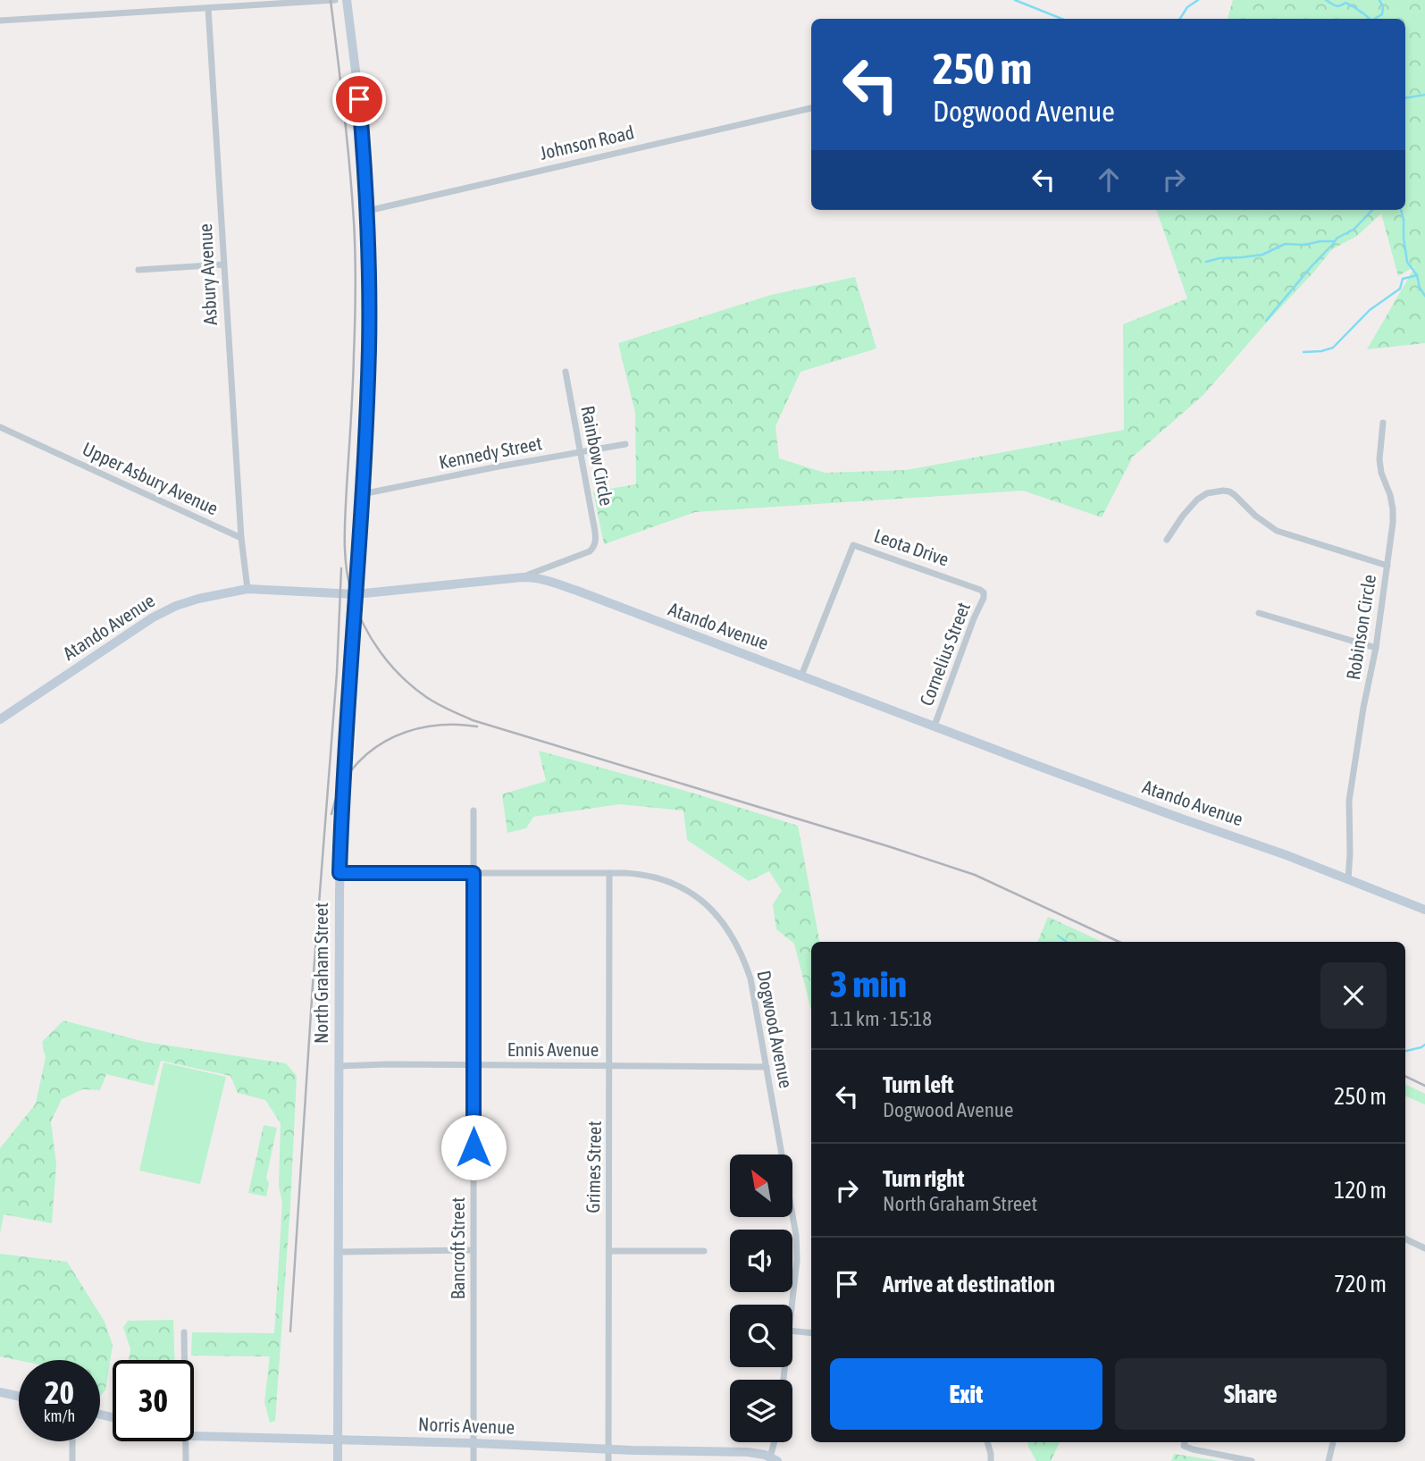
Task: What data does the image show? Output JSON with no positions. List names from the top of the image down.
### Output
{
  "streets": {
    "main road": ["Atando Avenue", "North Graham Street", "Norris Avenue"],
    "street": [
      "Johnson Road",
      "Asbury Avenue",
      "Kennedy Street",
      "Rainbow Circle",
      "Upper Asbury Avenue",
      "Leota Drive",
      "Robinson Circle",
      "Cornelius Street",
      "Dogwood Avenue",
      "Ennis Avenue",
      "Grimes Street",
      "Bancroft Street"
    ]
  },
  "crossings": [
    ["Johnson Road", "North Graham Street"],
    ["Asbury Avenue", "Upper Asbury Avenue"],
    ["Kennedy Street", "Rainbow Circle"],
    ["Kennedy Street", "North Graham Street"],
    ["Rainbow Circle", "Atando Avenue"],
    ["Leota Drive", "Atando Avenue"],
    ["Leota Drive", "Cornelius Street"],
    ["Atando Avenue", "Robinson Circle"],
    ["Atando Avenue", "Cornelius Street"],
    ["Atando Avenue", "North Graham Street"],
    ["North Graham Street", "Dogwood Avenue"],
    ["North Graham Street", "Ennis Avenue"],
    ["North Graham Street", "Norris Avenue"],
    ["Dogwood Avenue", "Ennis Avenue"],
    ["Dogwood Avenue", "Grimes Street"],
    ["Dogwood Avenue", "Bancroft Street"],
    ["Ennis Avenue", "Grimes Street"],
    ["Ennis Avenue", "Bancroft Street"],
    ["Grimes Street", "Norris Avenue"],
    ["Bancroft Street", "Norris Avenue"]
  ],
  "north": "top left",
  "page": {
    "turn": ["250 m", "Dogwood Avenue"],
    "heading": ["3 min", "1.1 km · 15:18"],
    "list": [
      {
        "name": "Turn left",
        "note": "Dogwood Avenue",
        "value": "250 m"
      },
      {
        "name": "Turn right",
        "note": "North Graham Street",
        "value": "120 m"
      },
      {
        "name": "Arrive at destination",
        "value": "720 m"
      }
    ],
    "buttons": ["Exit", "Share"],
    "speed": "20 km/h",
    "limit": "30"
  }
}
